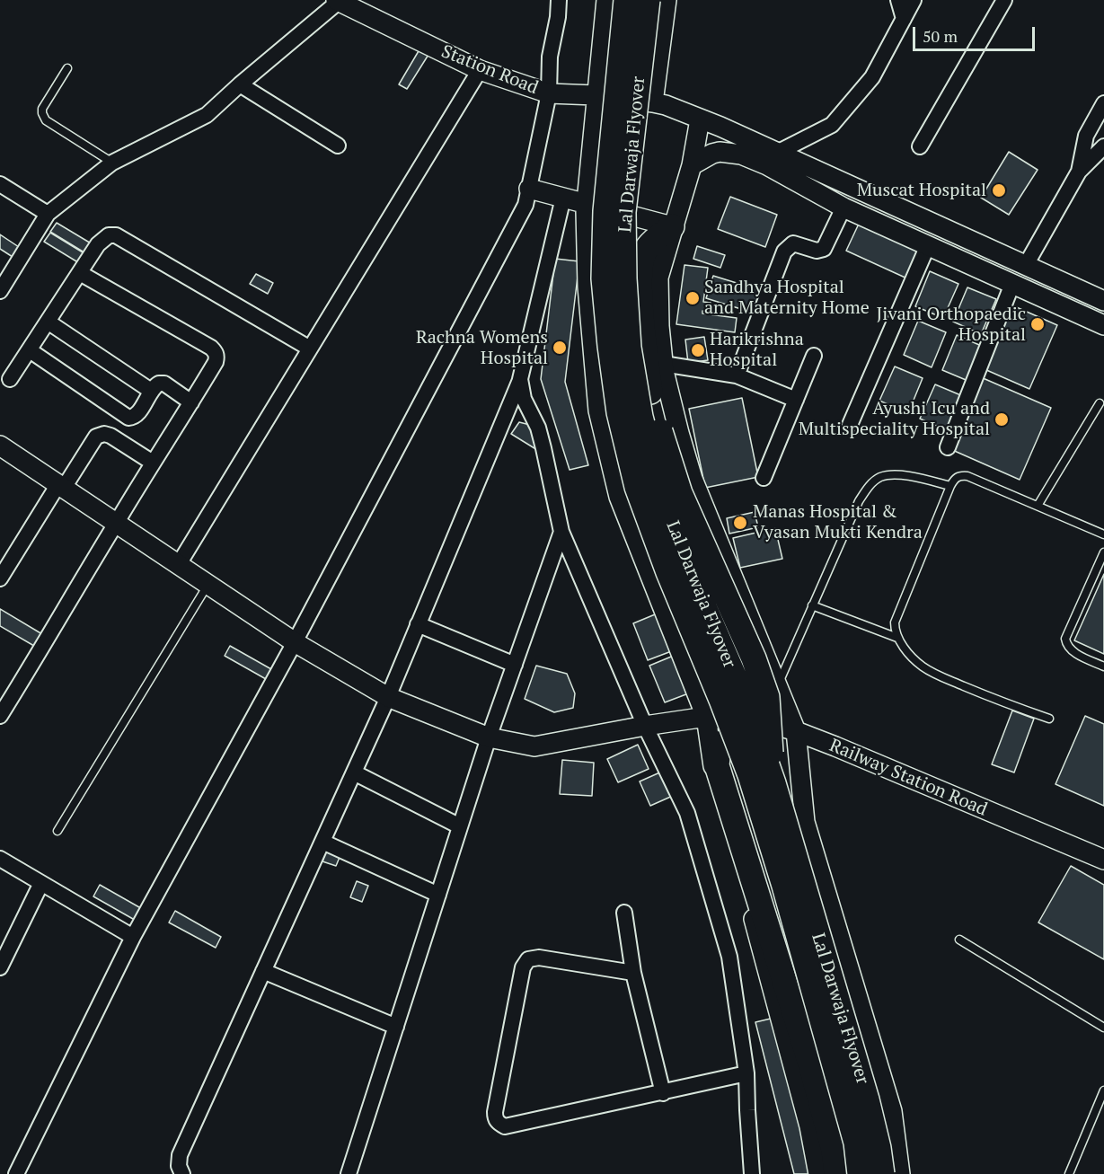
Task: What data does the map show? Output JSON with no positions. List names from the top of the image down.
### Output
{
  "streets": {
    "highway": ["Lal Darwaja Flyover"],
    "street": ["Station Road", "Railway Station Road"]
  },
  "places": [
    "Muscat Hospital",
    "Sandhya Hospital and Maternity Home",
    "Jivani Orthopaedic Hospital",
    "Rachna Womens Hospital",
    "Harikrishna Hospital",
    "Ayushi Icu and Multispeciality Hospital",
    "Manas Hospital & Vyasan Mukti Kendra"
  ],
  "scale_bar": "50 m"
}
